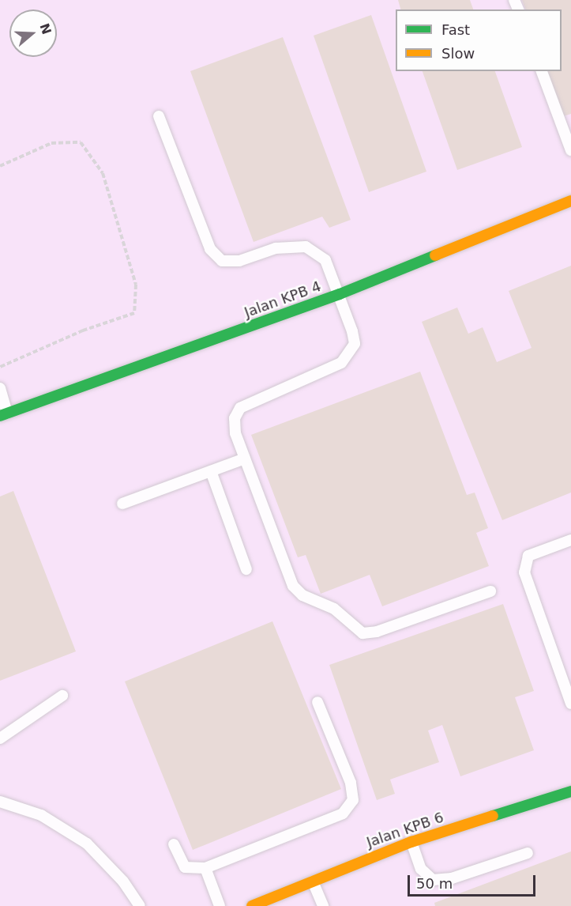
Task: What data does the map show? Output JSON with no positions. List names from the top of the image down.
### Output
{
  "streets": {
    "street": ["Jalan KPB 4", "Jalan KPB 6"]
  },
  "legend": ["Fast", "Slow"],
  "scale_bar": "50 m",
  "north": "right"
}
